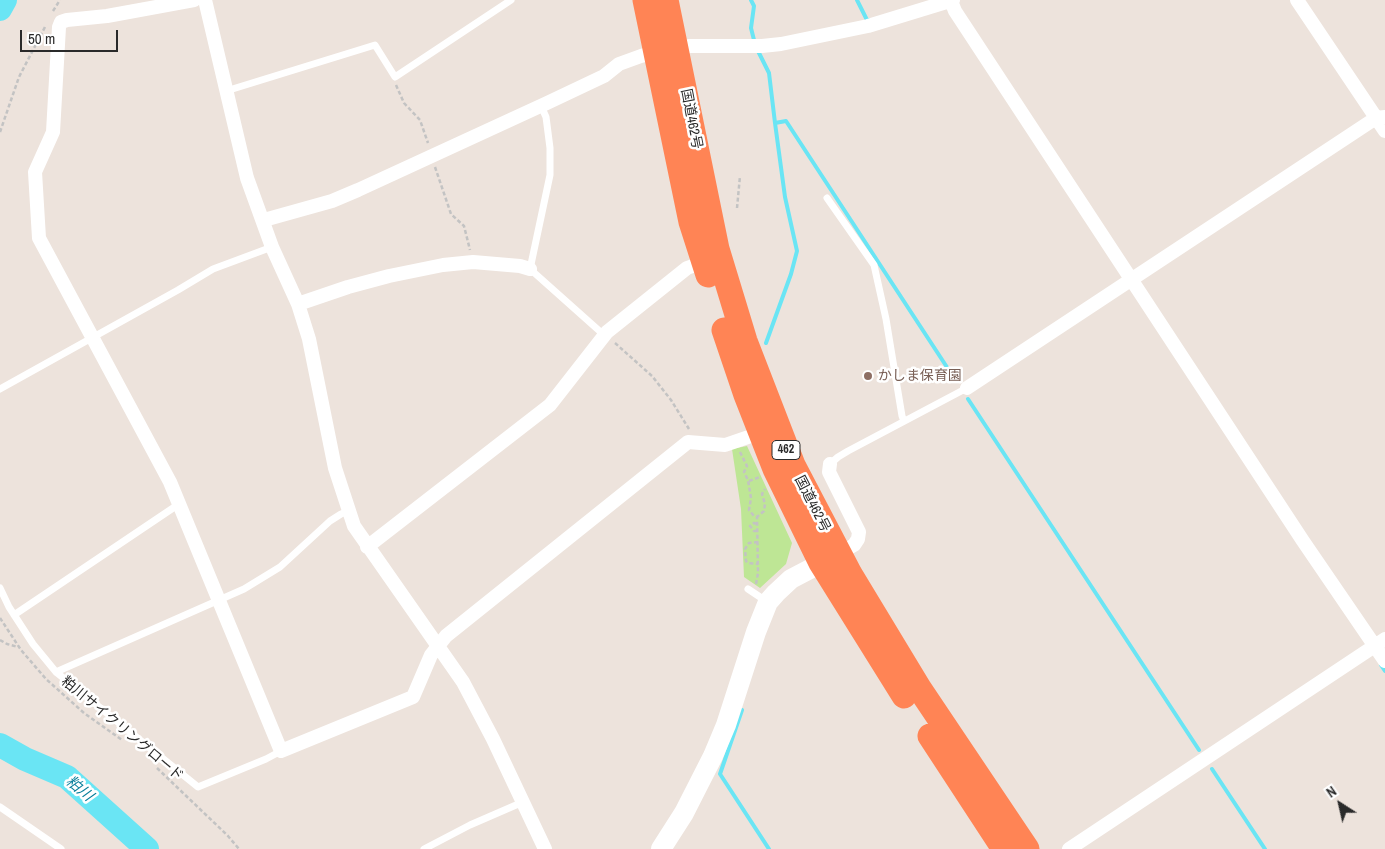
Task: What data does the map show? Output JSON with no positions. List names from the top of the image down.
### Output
{
  "streets": {
    "highway": ["国道462号", "462"],
    "path": ["粕川サイクリングロード"]
  },
  "water": ["粕川"],
  "places": ["かしま保育園"],
  "scale_bar": "50 m",
  "north": "top left"
}
